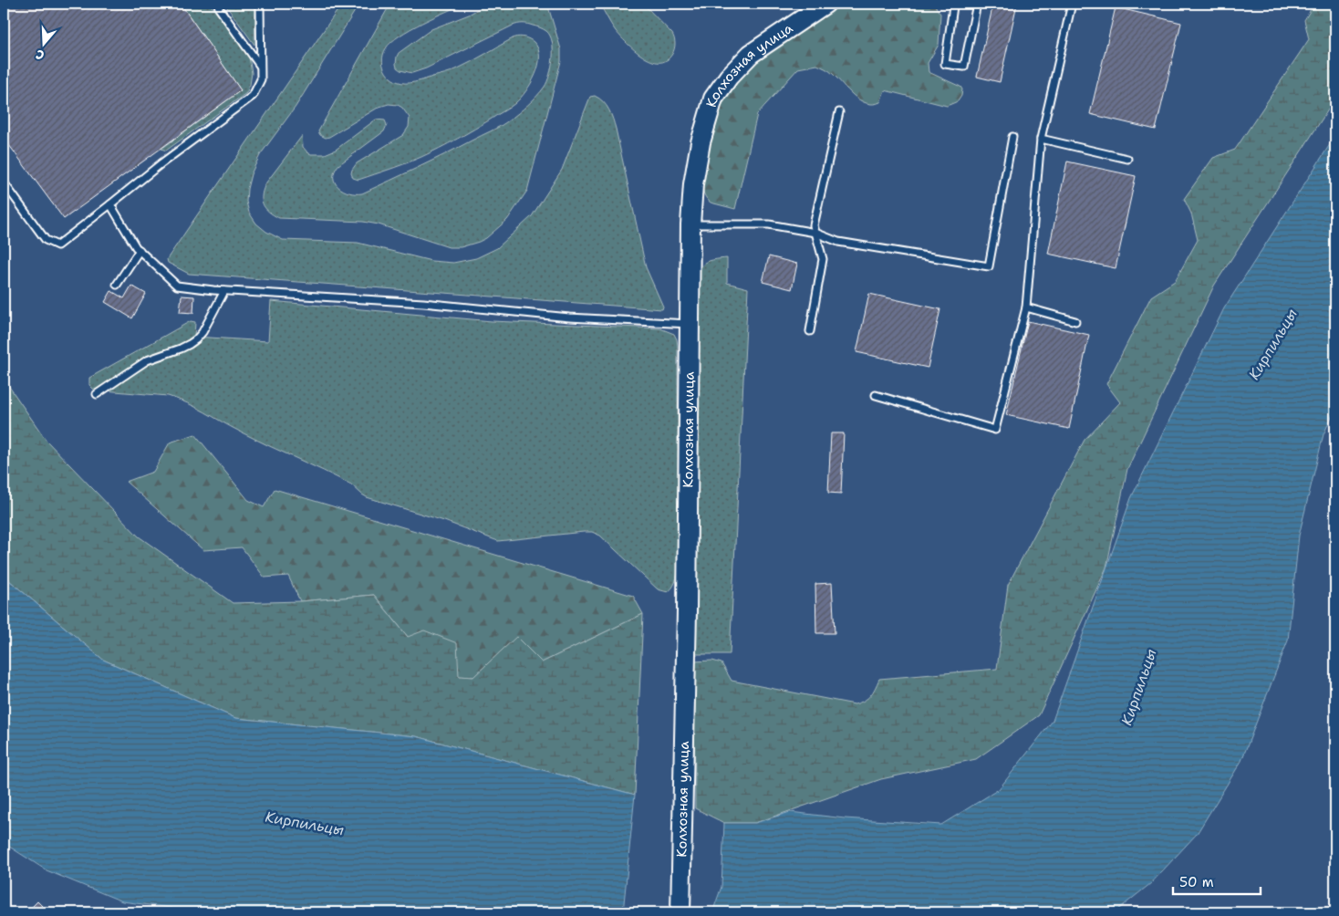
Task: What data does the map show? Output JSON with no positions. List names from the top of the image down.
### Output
{
  "streets": {
    "main road": ["Колхозная улица"]
  },
  "water": ["Кирпильцы"],
  "scale_bar": "50 m",
  "north": "bottom"
}
